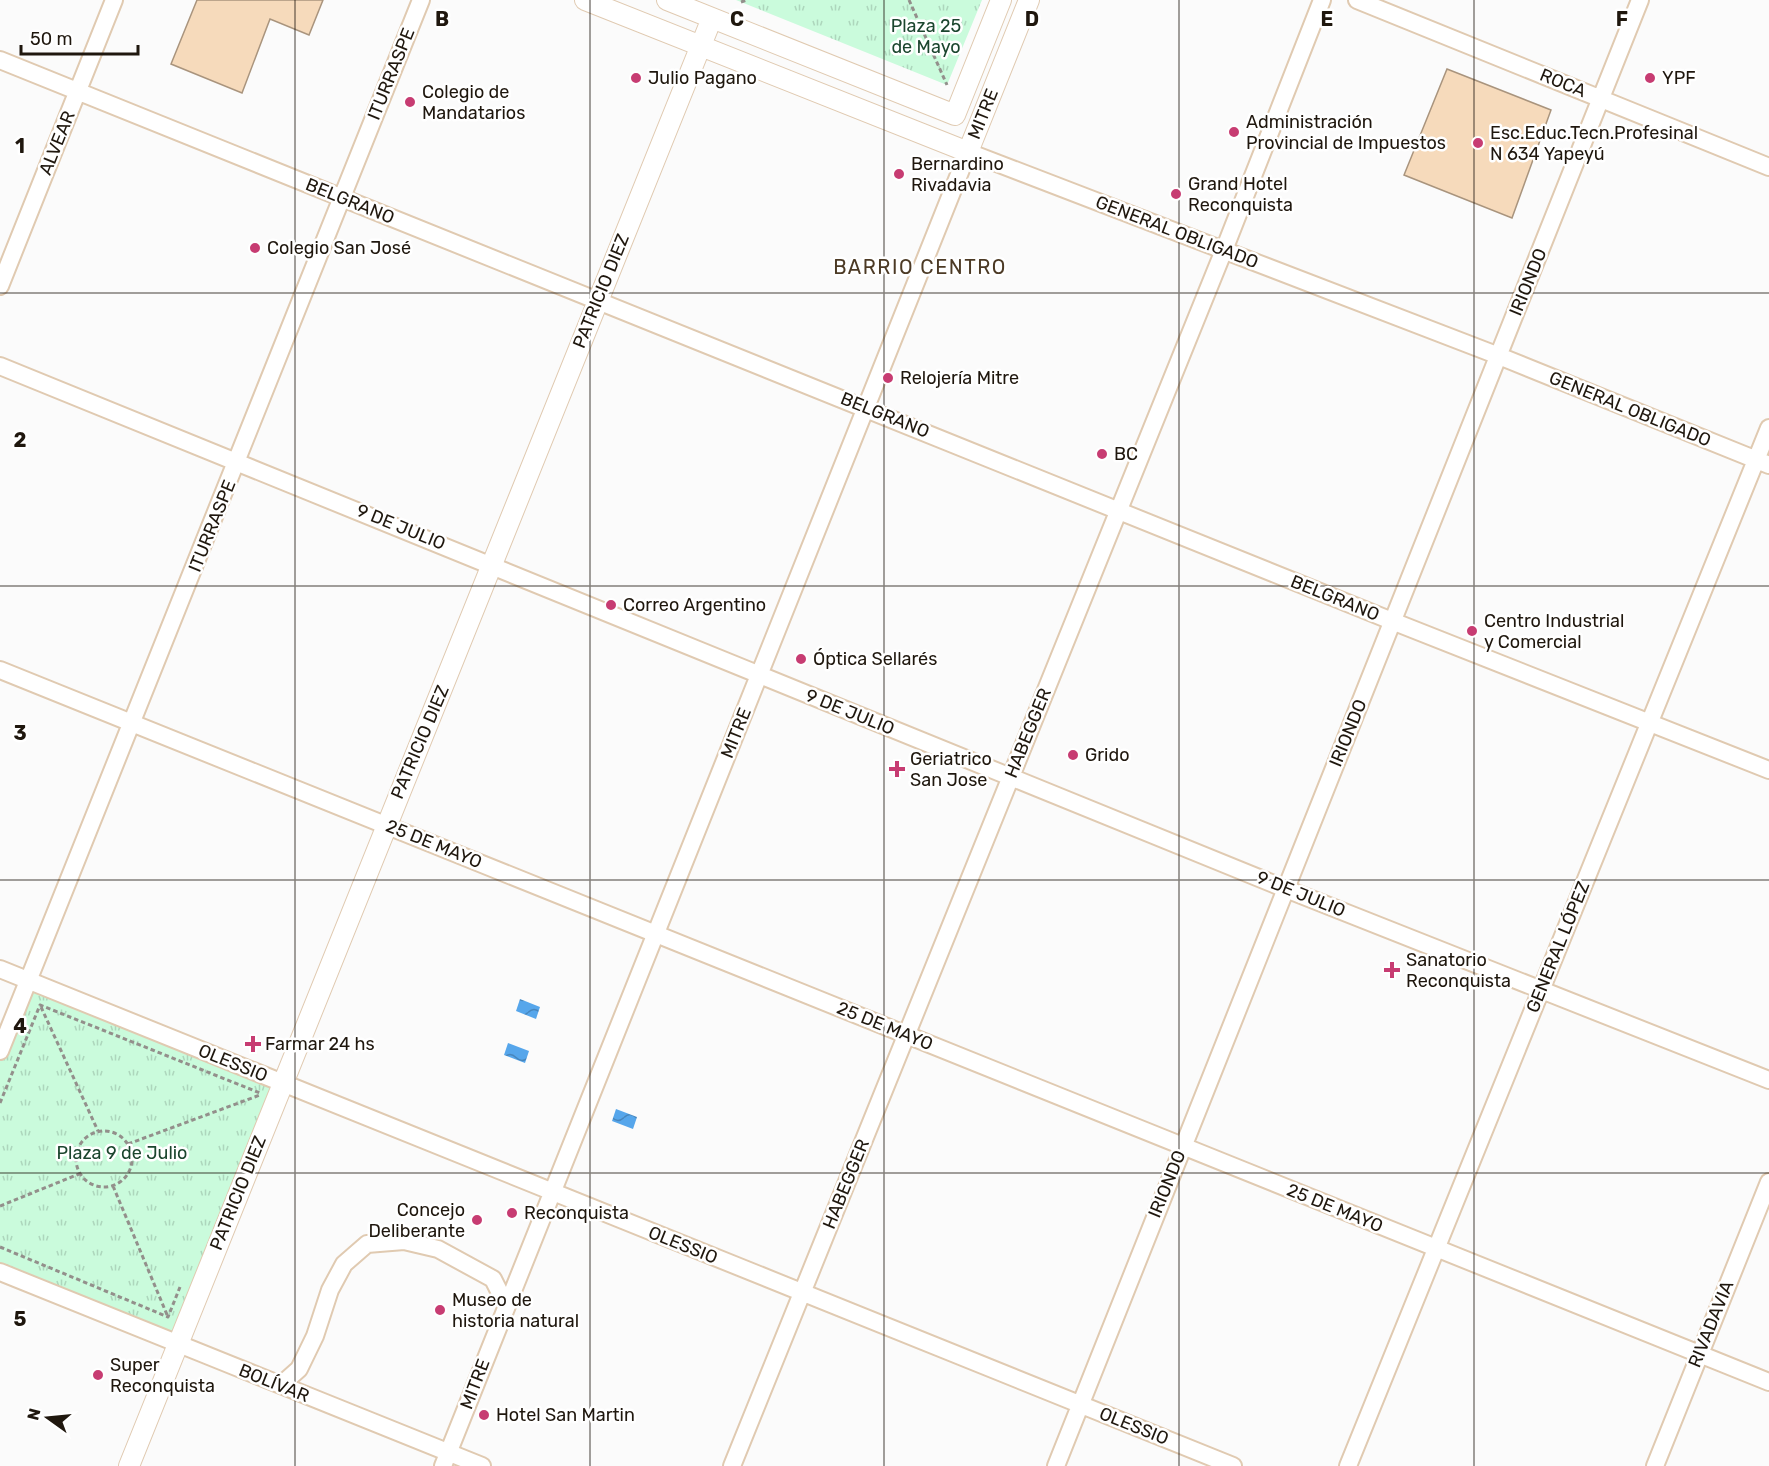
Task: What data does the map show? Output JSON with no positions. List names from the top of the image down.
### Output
{
  "streets": {
    "main road": ["MITRE", "GENERAL OBLIGADO", "PATRICIO DIEZ"],
    "street": [
      "ITURRASPE",
      "ROCA",
      "ALVEAR",
      "BELGRANO",
      "IRIONDO",
      "9 DE JULIO",
      "HABEGGER",
      "25 DE MAYO",
      "GENERAL LÓPEZ",
      "OLESSIO",
      "RIVADAVIA",
      "BOLÍVAR"
    ]
  },
  "crossings": [
    ["ITURRASPE", "BELGRANO"],
    ["ITURRASPE", "9 DE JULIO"],
    ["ITURRASPE", "25 DE MAYO"],
    ["ITURRASPE", "OLESSIO"],
    ["ROCA", "IRIONDO"],
    ["MITRE", "BELGRANO"],
    ["MITRE", "GENERAL OBLIGADO"],
    ["MITRE", "PATRICIO DIEZ"],
    ["MITRE", "9 DE JULIO"],
    ["MITRE", "25 DE MAYO"],
    ["MITRE", "OLESSIO"],
    ["MITRE", "BOLÍVAR"],
    ["ALVEAR", "BELGRANO"],
    ["BELGRANO", "IRIONDO"],
    ["BELGRANO", "PATRICIO DIEZ"],
    ["BELGRANO", "HABEGGER"],
    ["BELGRANO", "GENERAL LÓPEZ"],
    ["GENERAL OBLIGADO", "IRIONDO"],
    ["GENERAL OBLIGADO", "PATRICIO DIEZ"],
    ["GENERAL OBLIGADO", "HABEGGER"],
    ["GENERAL OBLIGADO", "GENERAL LÓPEZ"],
    ["IRIONDO", "9 DE JULIO"],
    ["IRIONDO", "25 DE MAYO"],
    ["IRIONDO", "OLESSIO"],
    ["PATRICIO DIEZ", "9 DE JULIO"],
    ["PATRICIO DIEZ", "25 DE MAYO"],
    ["PATRICIO DIEZ", "OLESSIO"],
    ["PATRICIO DIEZ", "BOLÍVAR"],
    ["9 DE JULIO", "HABEGGER"],
    ["9 DE JULIO", "GENERAL LÓPEZ"],
    ["HABEGGER", "25 DE MAYO"],
    ["HABEGGER", "OLESSIO"],
    ["25 DE MAYO", "GENERAL LÓPEZ"],
    ["25 DE MAYO", "RIVADAVIA"]
  ],
  "districts": ["BARRIO CENTRO"],
  "parks": ["Plaza 25 de Mayo", "Plaza 9 de Julio"],
  "places": {
    "other": [
      "Julio Pagano",
      "YPF",
      "Colegio de Mandatarios",
      "Administración Provincial de Impuestos",
      "Esc.Educ.Tecn.Profesinal N 634 Yapeyú",
      "Bernardino Rivadavia",
      "Grand Hotel Reconquista",
      "Colegio San José",
      "Relojería Mitre",
      "BC",
      "Correo Argentino",
      "Centro Industrial y Comercial",
      "Óptica Sellarés",
      "Grido",
      "Reconquista",
      "Concejo Deliberante",
      "Museo de historia natural",
      "Super Reconquista",
      "Hotel San Martin"
    ],
    "health": ["Geriatrico San Jose", "Sanatorio Reconquista", "Farmar 24 hs"]
  },
  "scale_bar": "50 m",
  "north": "left",
  "grid": {
    "columns": [
      "B",
      "C",
      "D",
      "E",
      "F"
    ],
    "rows": [
      "1",
      "2",
      "3",
      "4",
      "5"
    ]
  }
}
